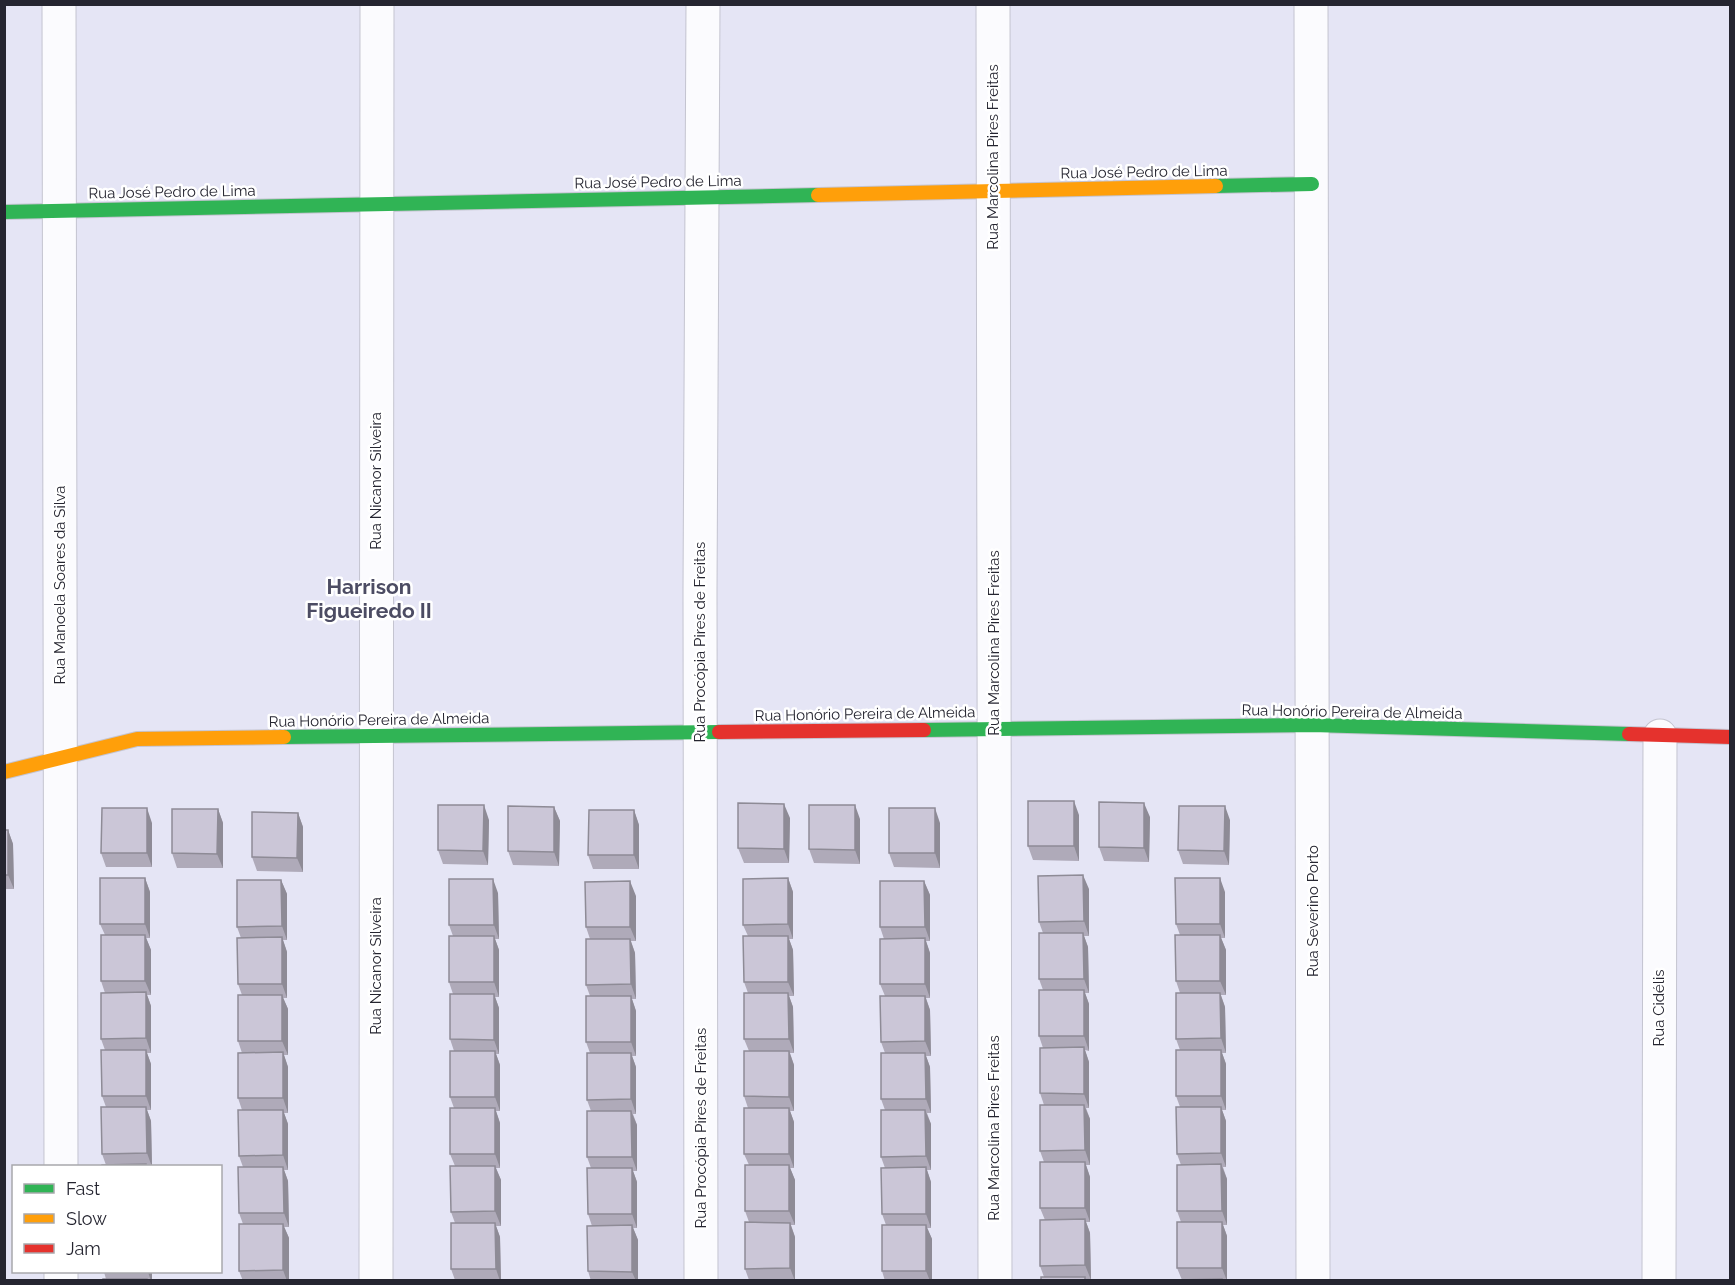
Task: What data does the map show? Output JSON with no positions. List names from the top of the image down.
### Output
{
  "streets": {
    "street": [
      "Rua Marcolina Pires Freitas",
      "Rua José Pedro de Lima",
      "Rua Nicanor Silveira",
      "Rua Manoela Soares da Silva",
      "Rua Procópia Pires de Freitas",
      "Rua Honório Pereira de Almeida",
      "Rua Severino Porto",
      "Rua Cidélis"
    ]
  },
  "crossings": [
    ["Rua Marcolina Pires Freitas", "Rua José Pedro de Lima"],
    ["Rua Marcolina Pires Freitas", "Rua Honório Pereira de Almeida"],
    ["Rua José Pedro de Lima", "Rua Nicanor Silveira"],
    ["Rua José Pedro de Lima", "Rua Manoela Soares da Silva"],
    ["Rua José Pedro de Lima", "Rua Procópia Pires de Freitas"],
    ["Rua José Pedro de Lima", "Rua Severino Porto"],
    ["Rua Nicanor Silveira", "Rua Honório Pereira de Almeida"],
    ["Rua Manoela Soares da Silva", "Rua Honório Pereira de Almeida"],
    ["Rua Procópia Pires de Freitas", "Rua Honório Pereira de Almeida"],
    ["Rua Honório Pereira de Almeida", "Rua Severino Porto"],
    ["Rua Honório Pereira de Almeida", "Rua Cidélis"]
  ],
  "districts": ["Harrison Figueiredo II"],
  "legend": ["Fast", "Slow", "Jam"]
}
